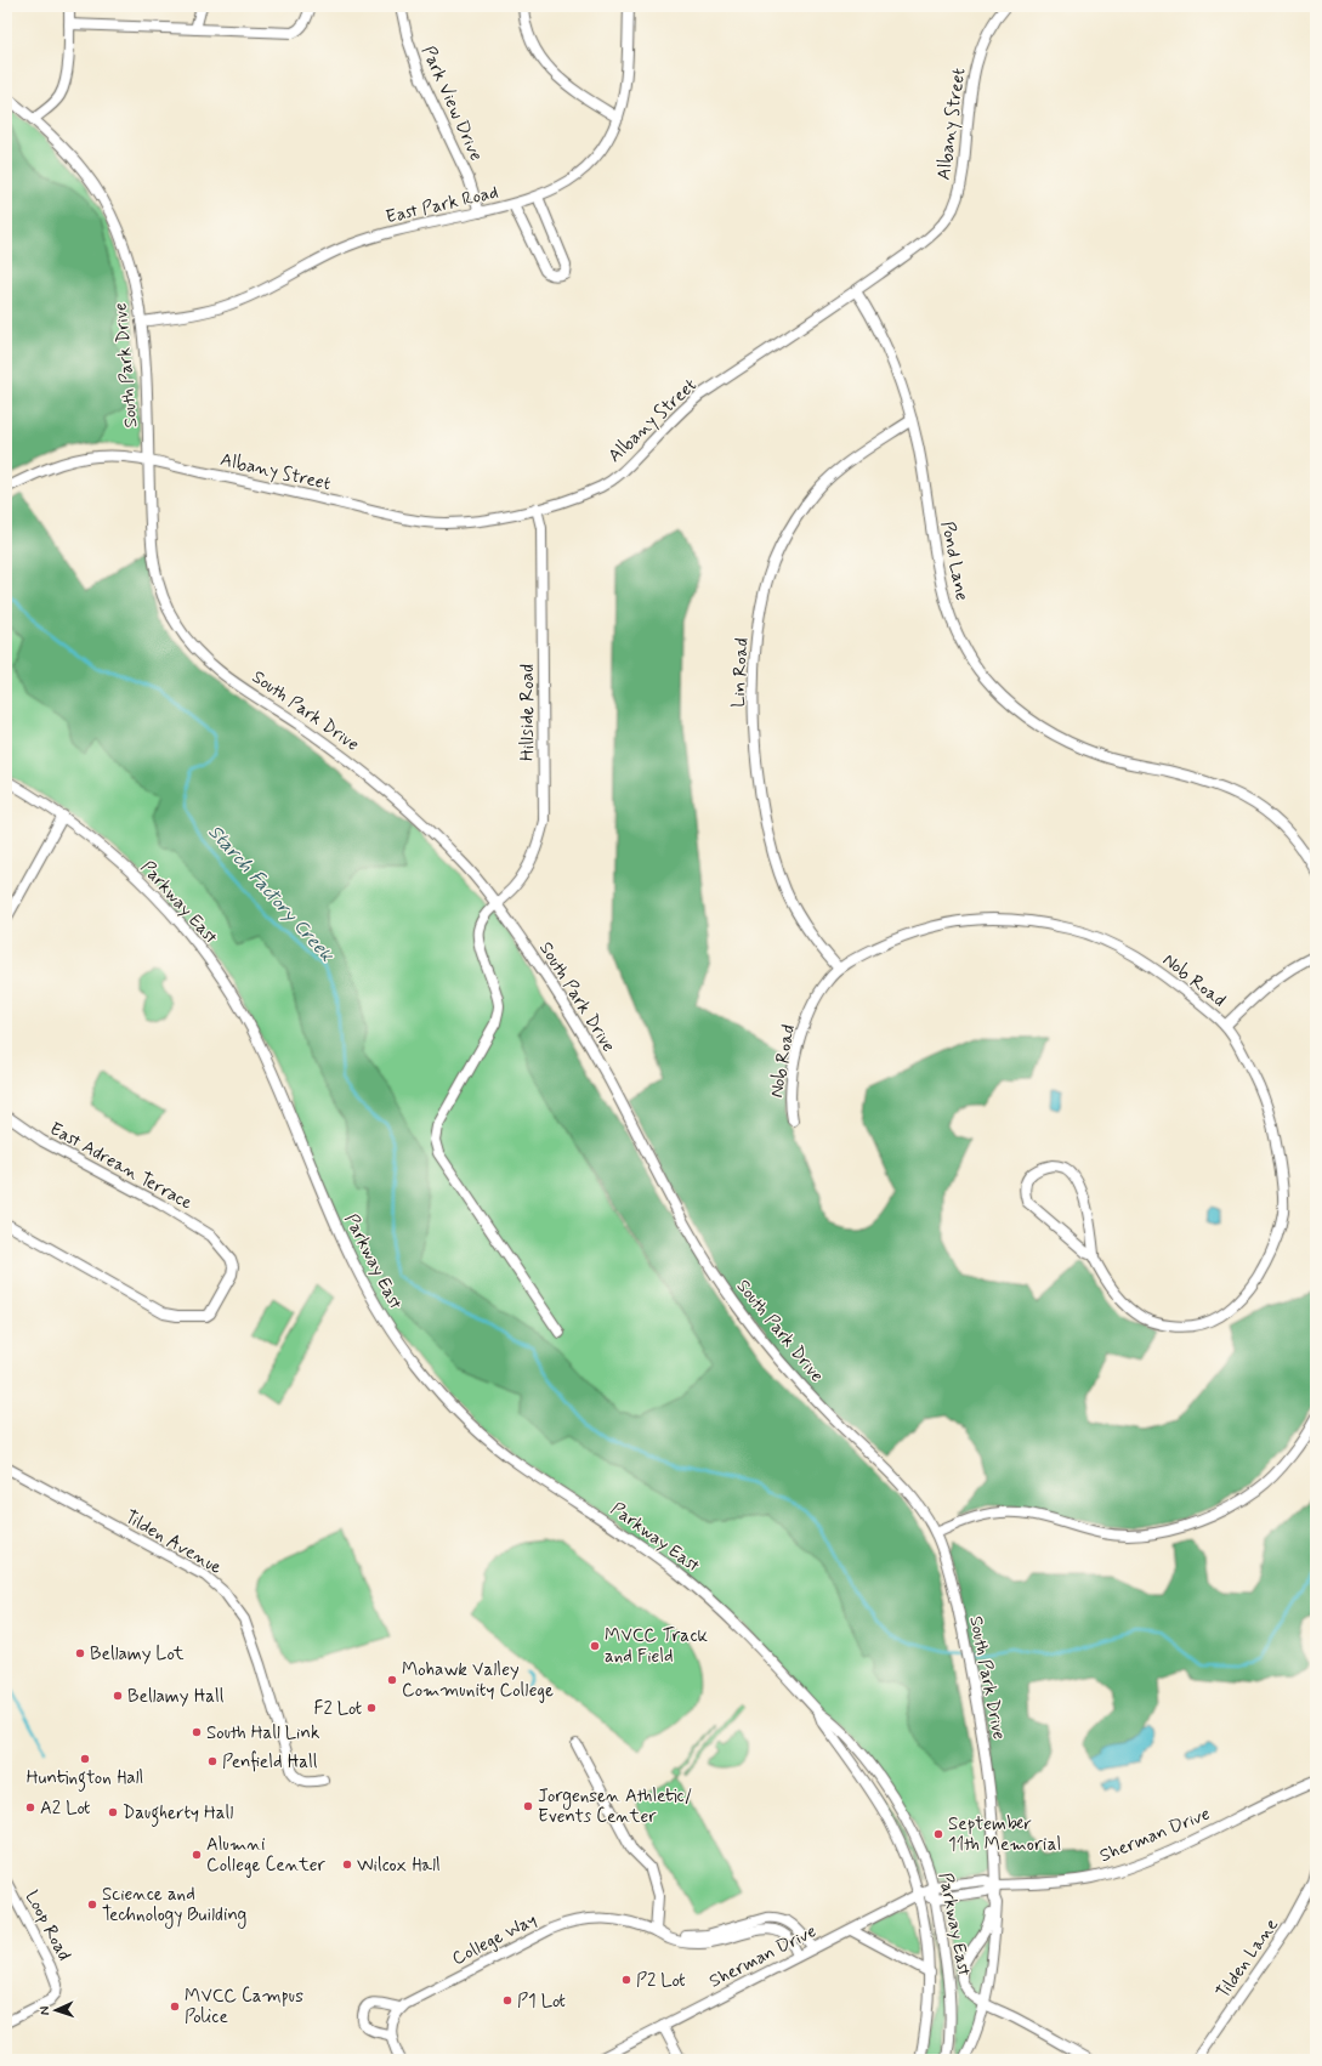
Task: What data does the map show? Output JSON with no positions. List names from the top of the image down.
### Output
{
  "streets": {
    "street": [
      "Park View Drive",
      "Albany Street",
      "East Park Road",
      "South Park Drive",
      "Pond Lane",
      "Lin Road",
      "Hillside Road",
      "Parkway East",
      "Nob Road",
      "East Adrean Terrace",
      "Tilden Avenue",
      "Sherman Drive",
      "Loop Road",
      "College Way",
      "Tilden Lane"
    ]
  },
  "crossings": [
    ["Park View Drive", "East Park Road"],
    ["Albany Street", "South Park Drive"],
    ["Albany Street", "Pond Lane"],
    ["Albany Street", "Hillside Road"],
    ["East Park Road", "South Park Drive"],
    ["South Park Drive", "Hillside Road"],
    ["South Park Drive", "Sherman Drive"],
    ["Pond Lane", "Lin Road"],
    ["Lin Road", "Nob Road"],
    ["Parkway East", "Sherman Drive"],
    ["Sherman Drive", "College Way"]
  ],
  "water": ["Starch Factory Creek"],
  "places": [
    "MVCC Track and Field",
    "Bellamy Lot",
    "Mohawk Valley Community College",
    "Bellamy Hall",
    "F2 Lot",
    "South Hall Link",
    "Huntington Hall",
    "Penfield Hall",
    "Jorgensen Athletic/ Events Center",
    "A2 Lot",
    "Daugherty Hall",
    "September 11th Memorial",
    "Alumni College Center",
    "Wilcox Hall",
    "Science and Technology Building",
    "P2 Lot",
    "P1 Lot",
    "MVCC Campus Police"
  ],
  "north": "left"
}
